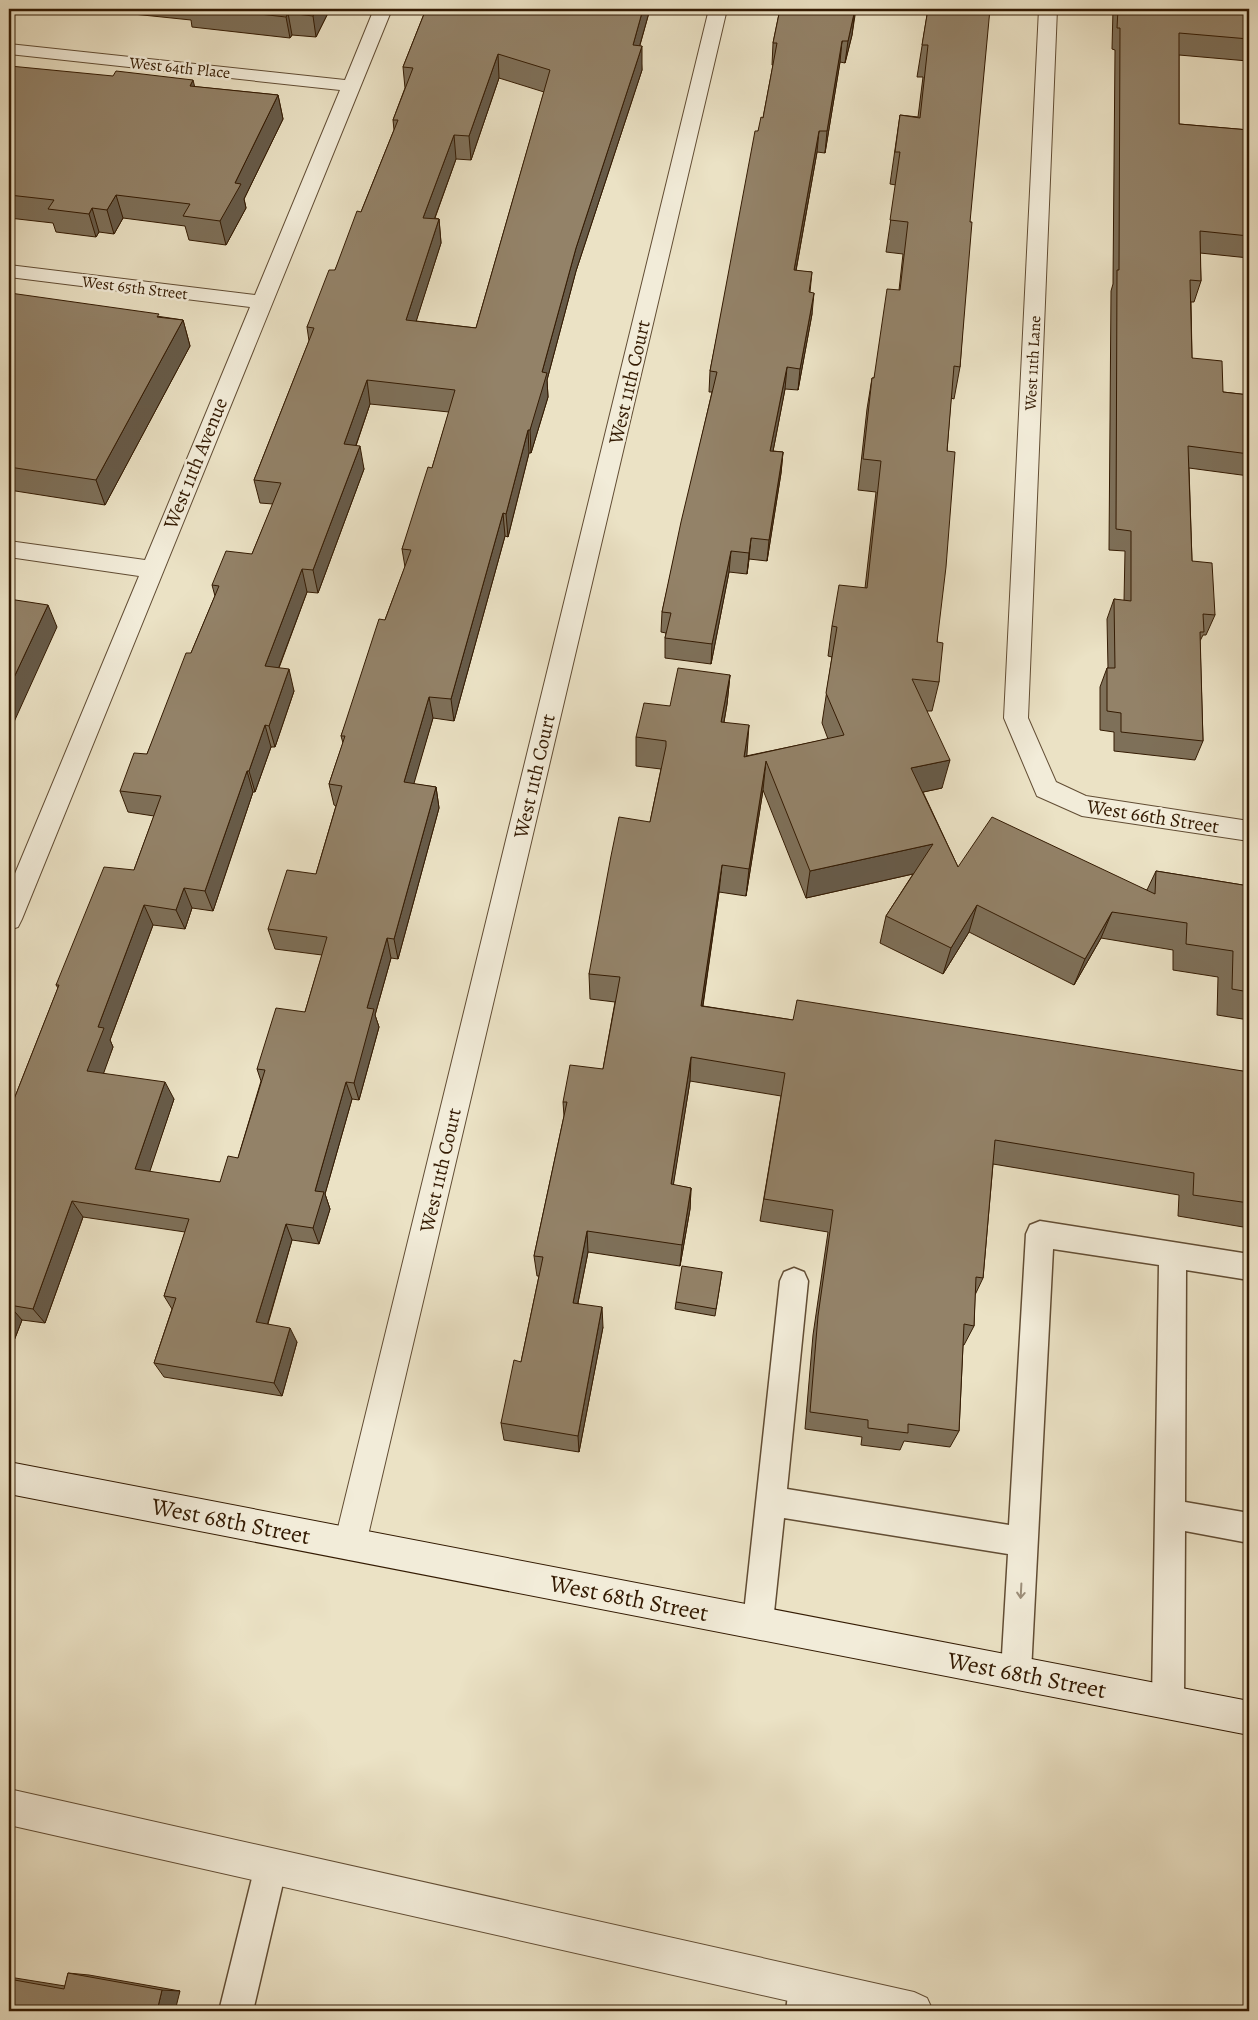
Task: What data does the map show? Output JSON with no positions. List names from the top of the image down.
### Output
{
  "streets": {
    "street": [
      "West 64th Place",
      "West 65th Street",
      "West 11th Lane",
      "West 11th Court",
      "West 11th Avenue",
      "West 66th Street",
      "West 68th Street"
    ]
  },
  "crossings": [
    ["West 64th Place", "West 11th Avenue"],
    ["West 65th Street", "West 11th Avenue"],
    ["West 11th Lane", "West 66th Street"],
    ["West 11th Court", "West 68th Street"]
  ]
}
